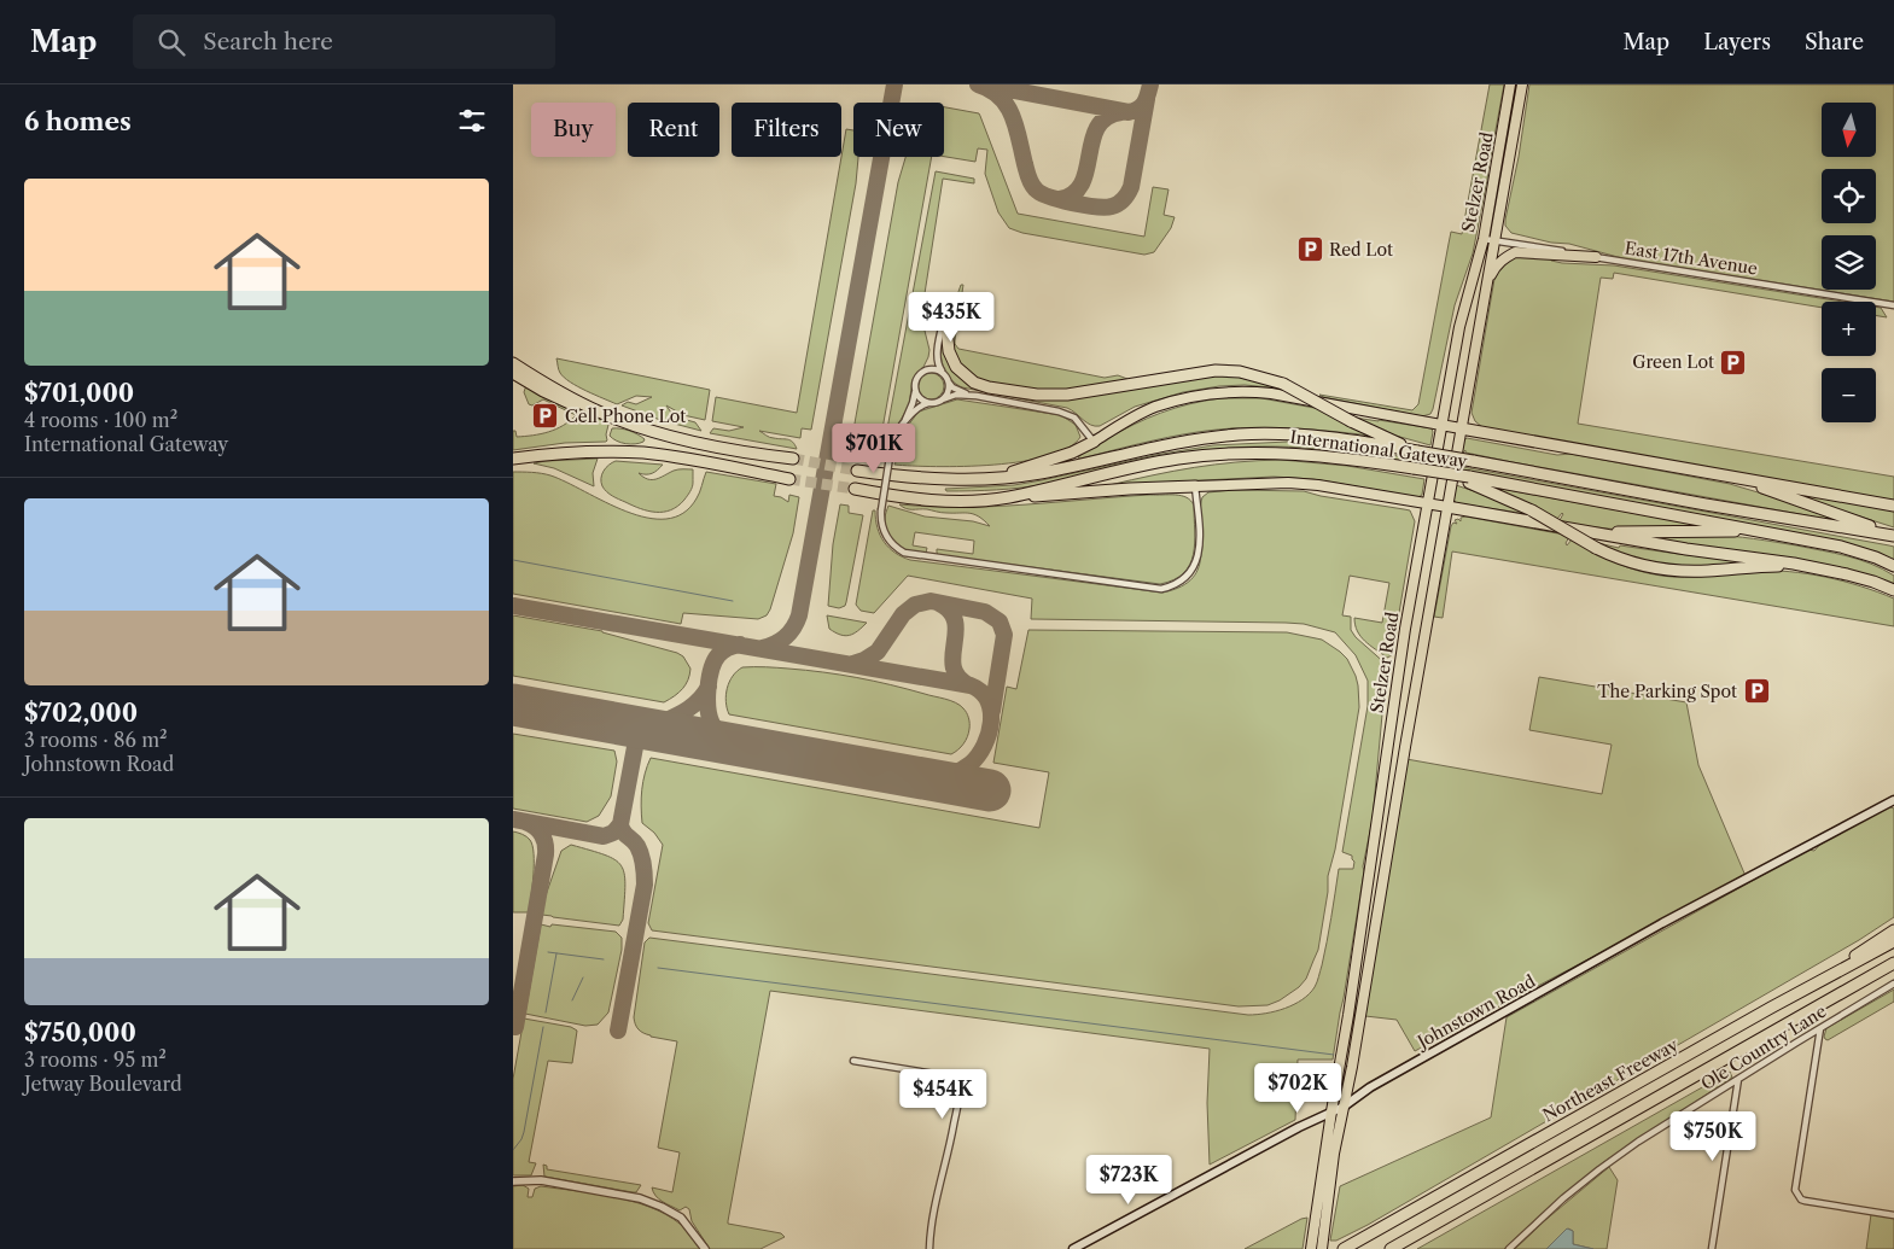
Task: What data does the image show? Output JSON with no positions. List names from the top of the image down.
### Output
{
  "streets": {
    "highway": ["International Gateway", "Northeast Freeway"],
    "main road": ["Stelzer Road", "Johnstown Road"],
    "street": ["East 17th Avenue", "Ole Country Lane"]
  },
  "crossings": [
    ["Stelzer Road", "East 17th Avenue"],
    ["Stelzer Road", "Johnstown Road"]
  ],
  "places": {
    "parking": [
      "Red Lot",
      "Green Lot",
      "Cell Phone Lot",
      "The Parking Spot"
    ]
  },
  "north": "bottom",
  "page": {
    "header": "Map",
    "search": "Search here",
    "nav": ["Map", "Layers", "Share"],
    "heading": "6 homes",
    "map_buttons": ["+", "−"],
    "chip": [
      "Buy",
      "Rent",
      "Filters",
      "New"
    ],
    "list": [
      {
        "name": "$701,000",
        "note": "4 rooms · 100 m² · International Gateway"
      },
      {
        "name": "$702,000",
        "note": "3 rooms · 86 m² · Johnstown Road"
      },
      {
        "name": "$750,000",
        "note": "3 rooms · 95 m² · Jetway Boulevard"
      }
    ],
    "price": [
      "$435K",
      "$701K",
      "$702K",
      "$454K",
      "$750K",
      "$723K"
    ]
  }
}
